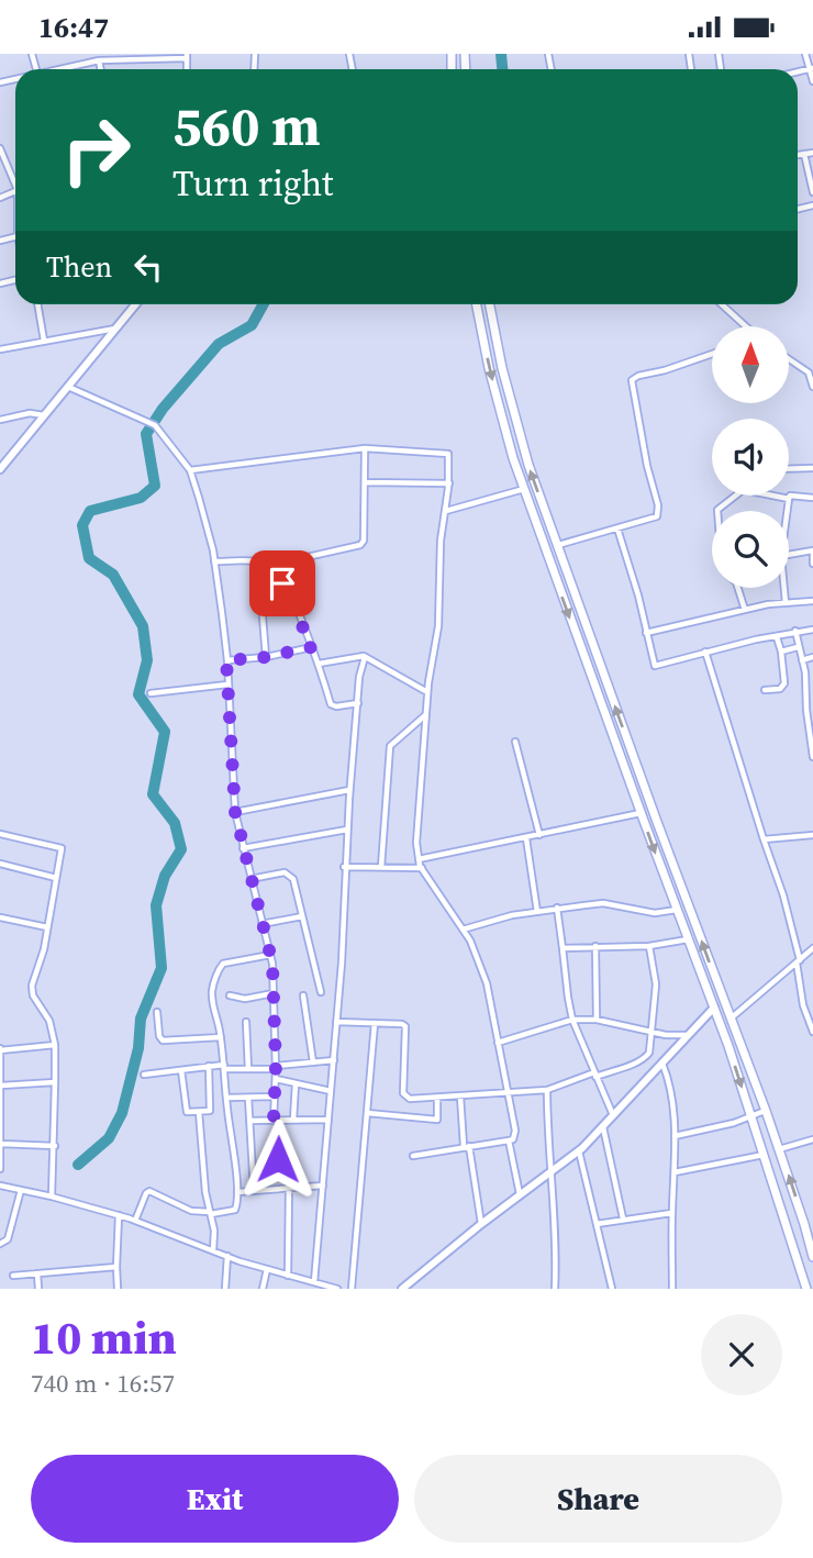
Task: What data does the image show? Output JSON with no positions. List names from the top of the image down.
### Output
{
  "north": "top",
  "page": {
    "status": "16:47",
    "turn": ["560 m", "Turn right"],
    "then": "Then",
    "heading": ["10 min", "740 m · 16:57"],
    "buttons": ["Exit", "Share"]
  }
}
